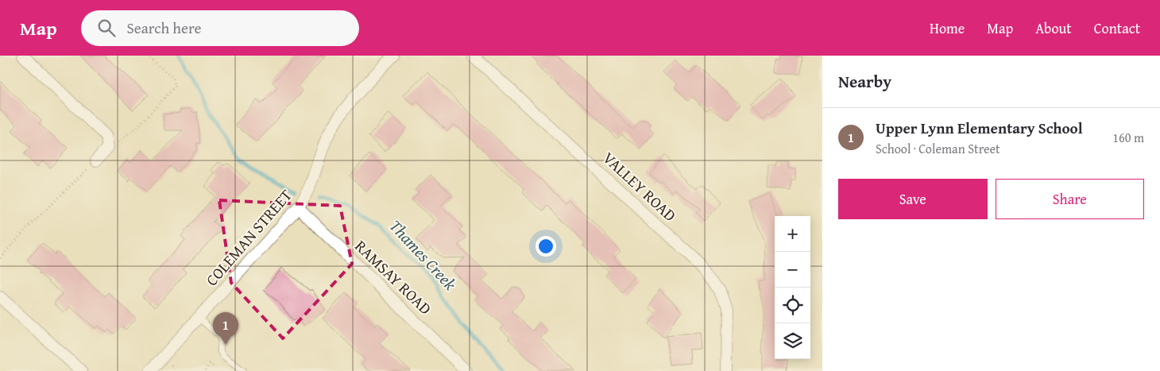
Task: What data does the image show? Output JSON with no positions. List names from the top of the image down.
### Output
{
  "streets": {
    "street": ["VALLEY ROAD", "COLEMAN STREET", "RAMSAY ROAD"]
  },
  "crossings": [
    ["COLEMAN STREET", "RAMSAY ROAD"]
  ],
  "water": ["Thames Creek"],
  "page": {
    "header": "Map",
    "search": "Search here",
    "nav": [
      "Home",
      "Map",
      "About",
      "Contact"
    ],
    "heading": "Nearby",
    "list": [
      {
        "mark": "1",
        "name": "Upper Lynn Elementary School",
        "note": "School · Coleman Street",
        "value": "160 m"
      }
    ],
    "buttons": ["Save", "Share"],
    "map_buttons": ["+", "−"],
    "pins": "1"
  }
}
